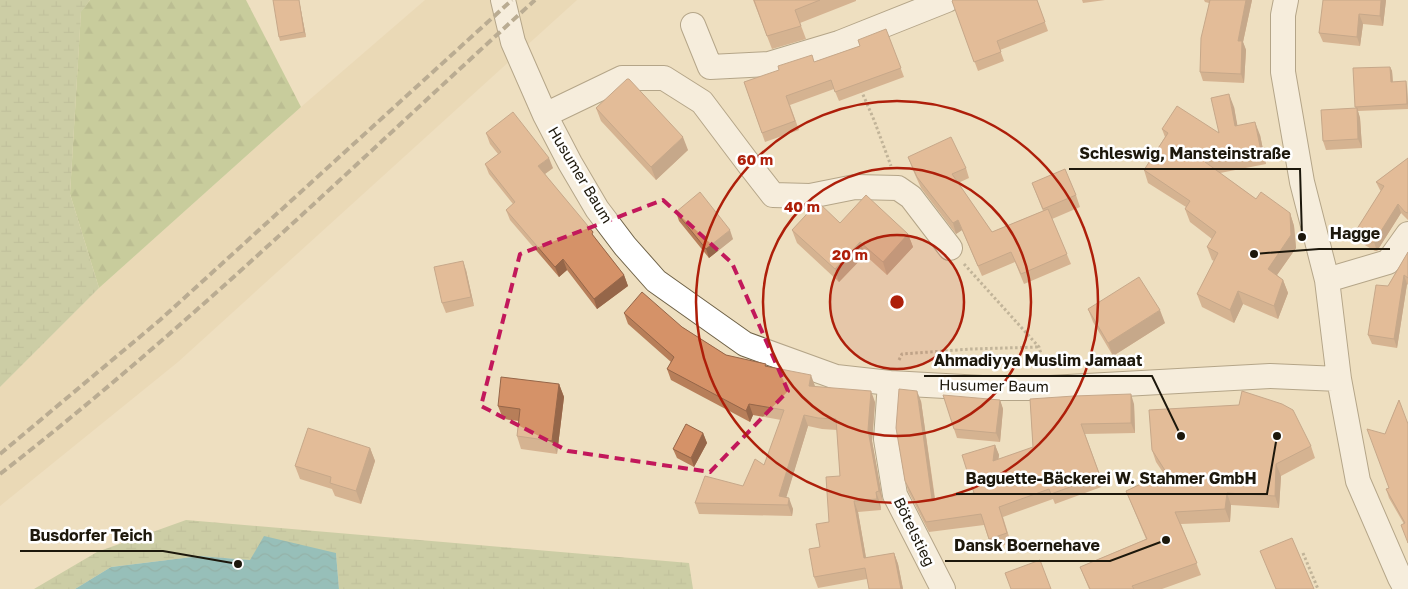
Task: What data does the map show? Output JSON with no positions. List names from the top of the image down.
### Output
{
  "streets": {
    "street": ["Husumer Baum", "Bötelstieg"]
  },
  "crossings": [
    ["Husumer Baum", "Bötelstieg"]
  ],
  "places": [
    "Schleswig, Mansteinstraße",
    "Hagge",
    "Ahmadiyya Muslim Jamaat",
    "Baguette-Bäckerei W. Stahmer GmbH",
    "Dansk Boernehave",
    "Busdorfer Teich"
  ],
  "rings": ["60 m", "40 m", "20 m"]
}
